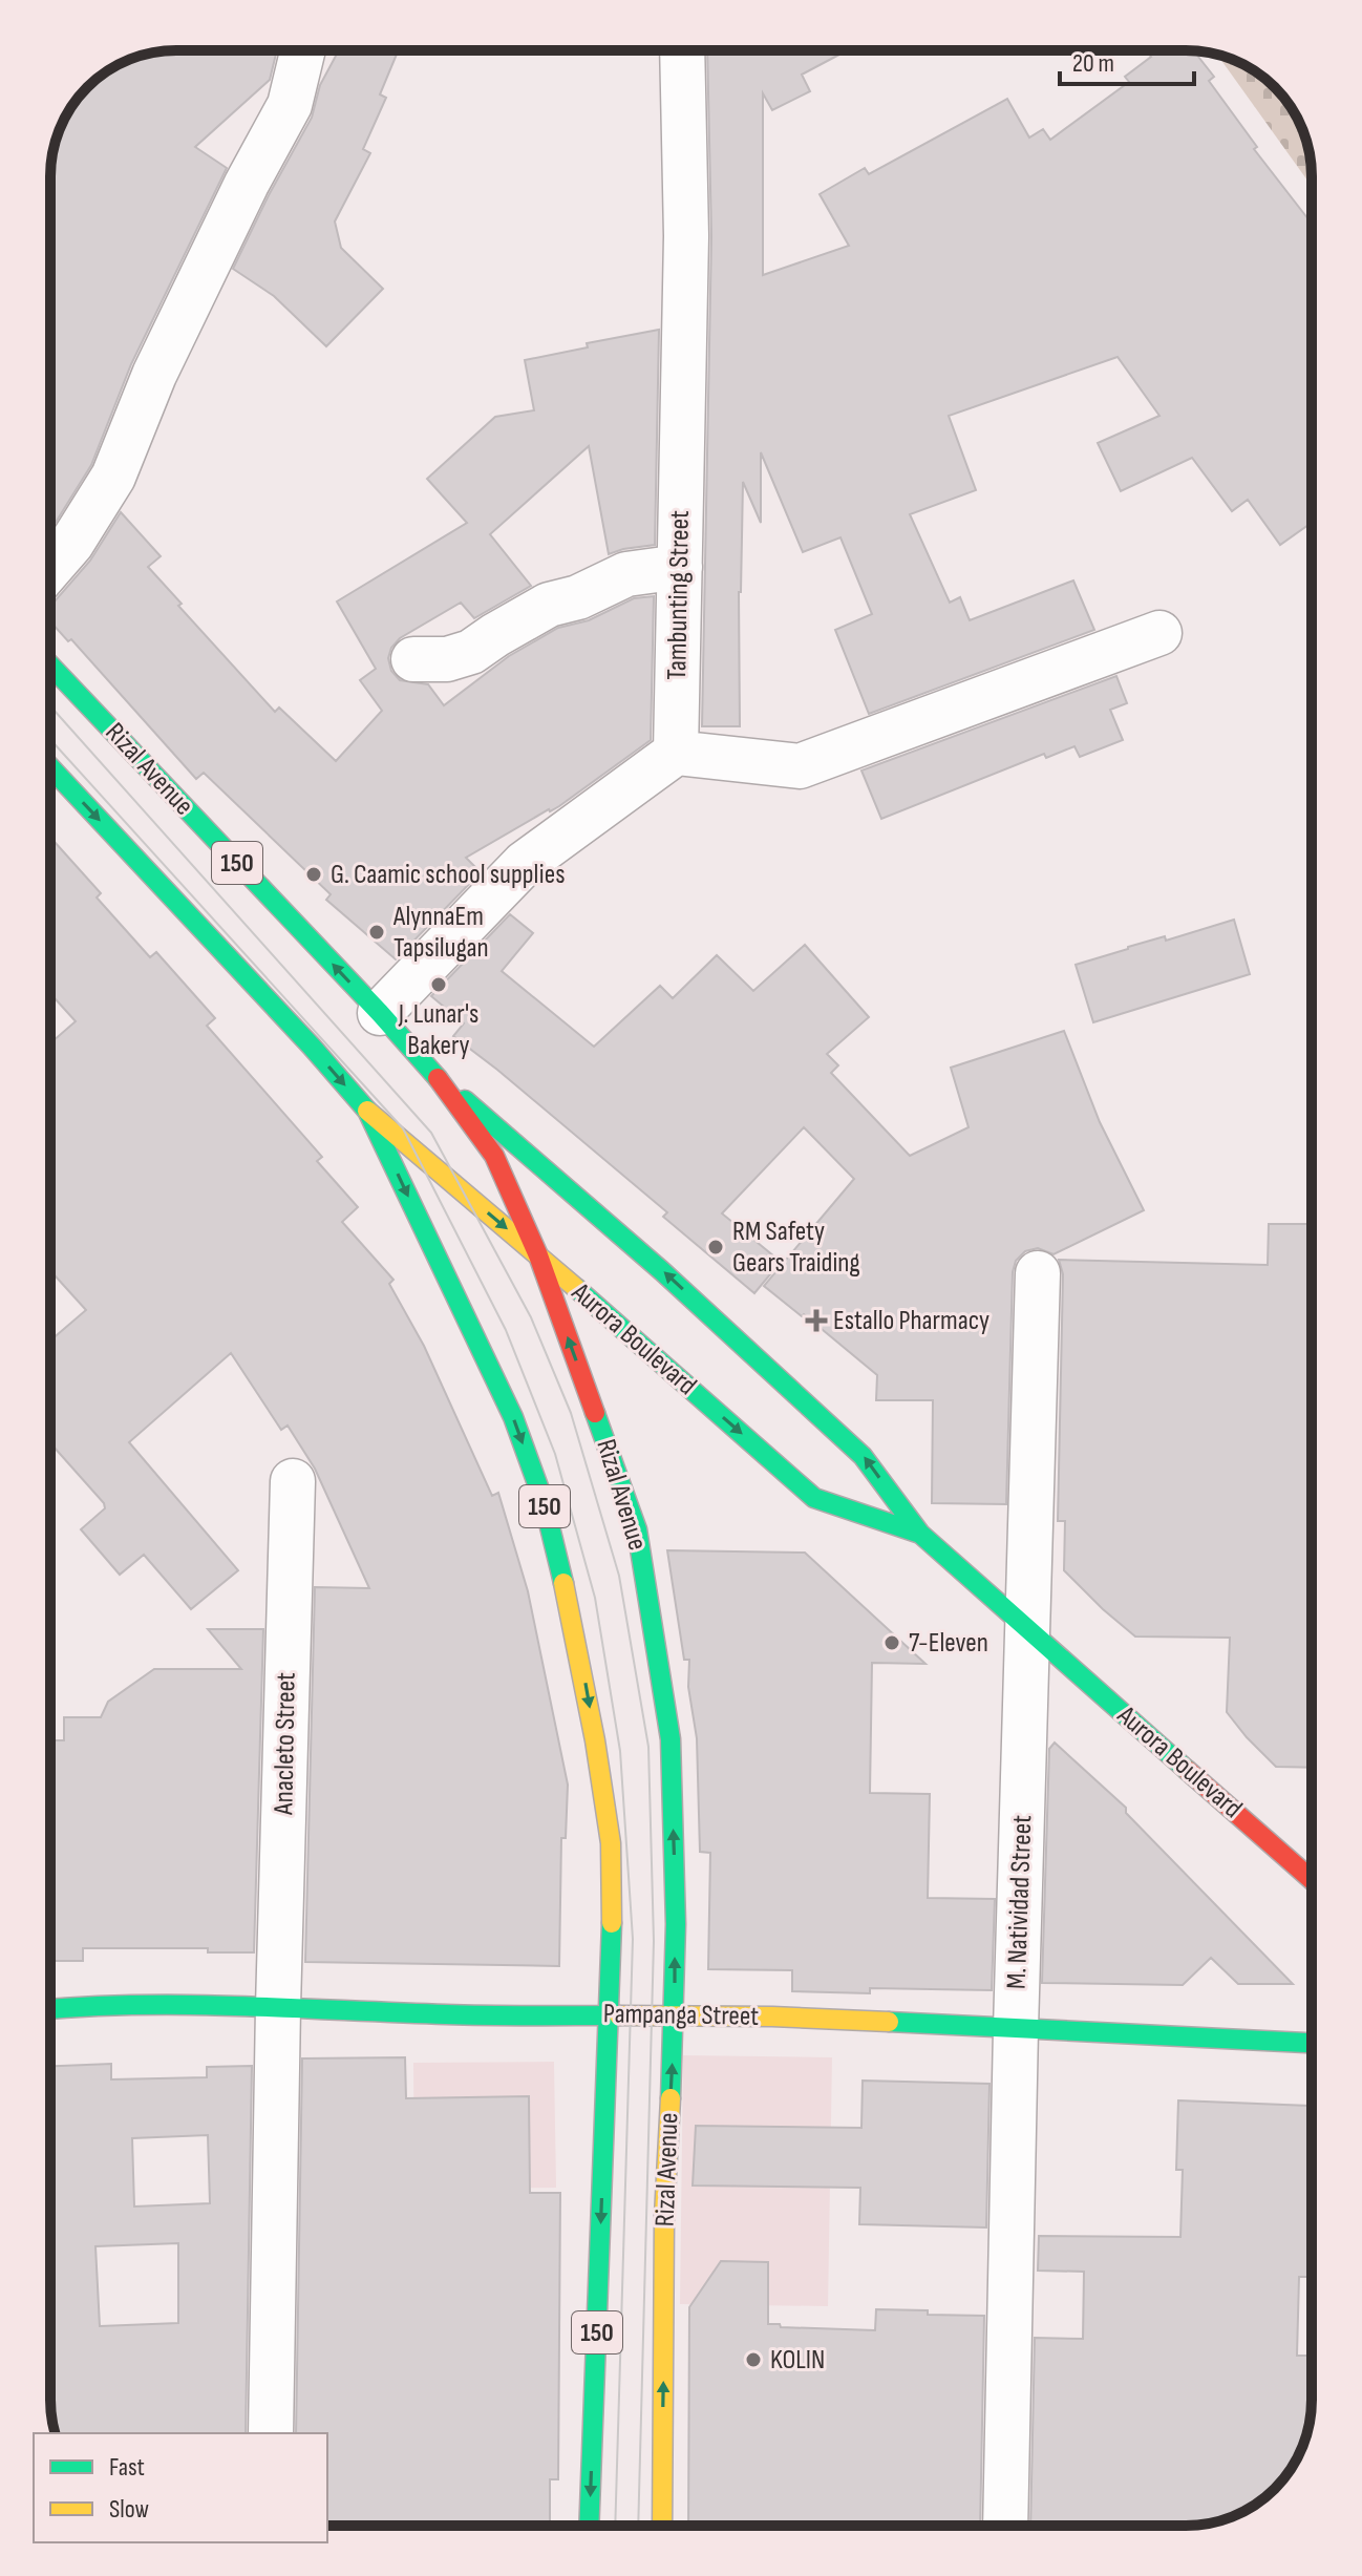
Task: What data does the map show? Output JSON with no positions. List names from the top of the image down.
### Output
{
  "streets": {
    "main road": [
      "Rizal Avenue",
      "150",
      "Aurora Boulevard",
      "Pampanga Street"
    ],
    "street": ["Tambunting Street", "Anacleto Street", "M. Natividad Street"]
  },
  "crossings": [
    ["Rizal Avenue", "Aurora Boulevard"],
    ["Rizal Avenue", "Pampanga Street"],
    ["150", "Aurora Boulevard"],
    ["150", "Pampanga Street"],
    ["Aurora Boulevard", "M. Natividad Street"],
    ["Anacleto Street", "Pampanga Street"],
    ["M. Natividad Street", "Pampanga Street"]
  ],
  "places": {
    "other": [
      "G. Caamic school supplies",
      "AlynnaEm Tapsilugan",
      "J. Lunar's Bakery",
      "RM Safety Gears Traiding",
      "7-Eleven",
      "KOLIN"
    ],
    "health": ["Estallo Pharmacy"]
  },
  "legend": ["Fast", "Slow"],
  "scale_bar": "20 m"
}
